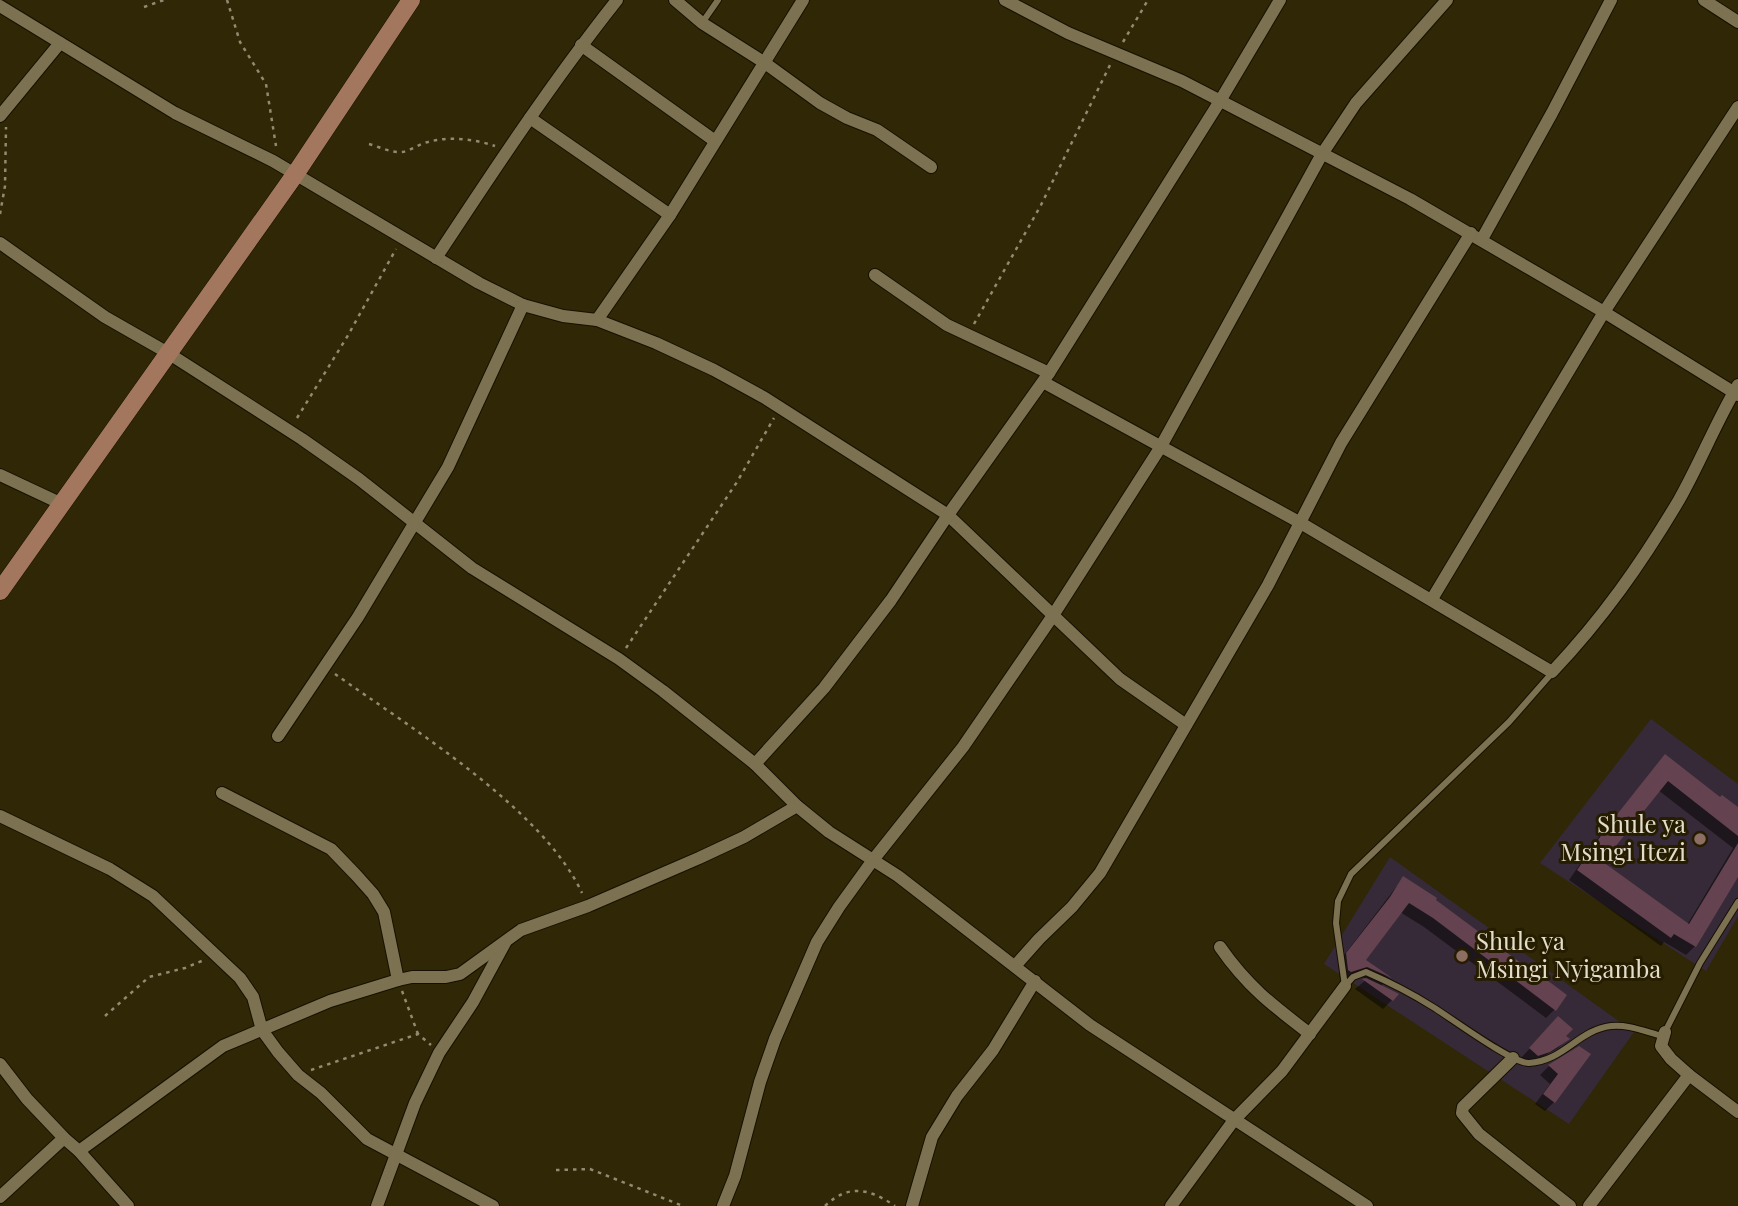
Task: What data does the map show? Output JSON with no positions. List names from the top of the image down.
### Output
{
  "places": ["Shule ya Msingi Itezi", "Shule ya Msingi Nyigamba"]
}
